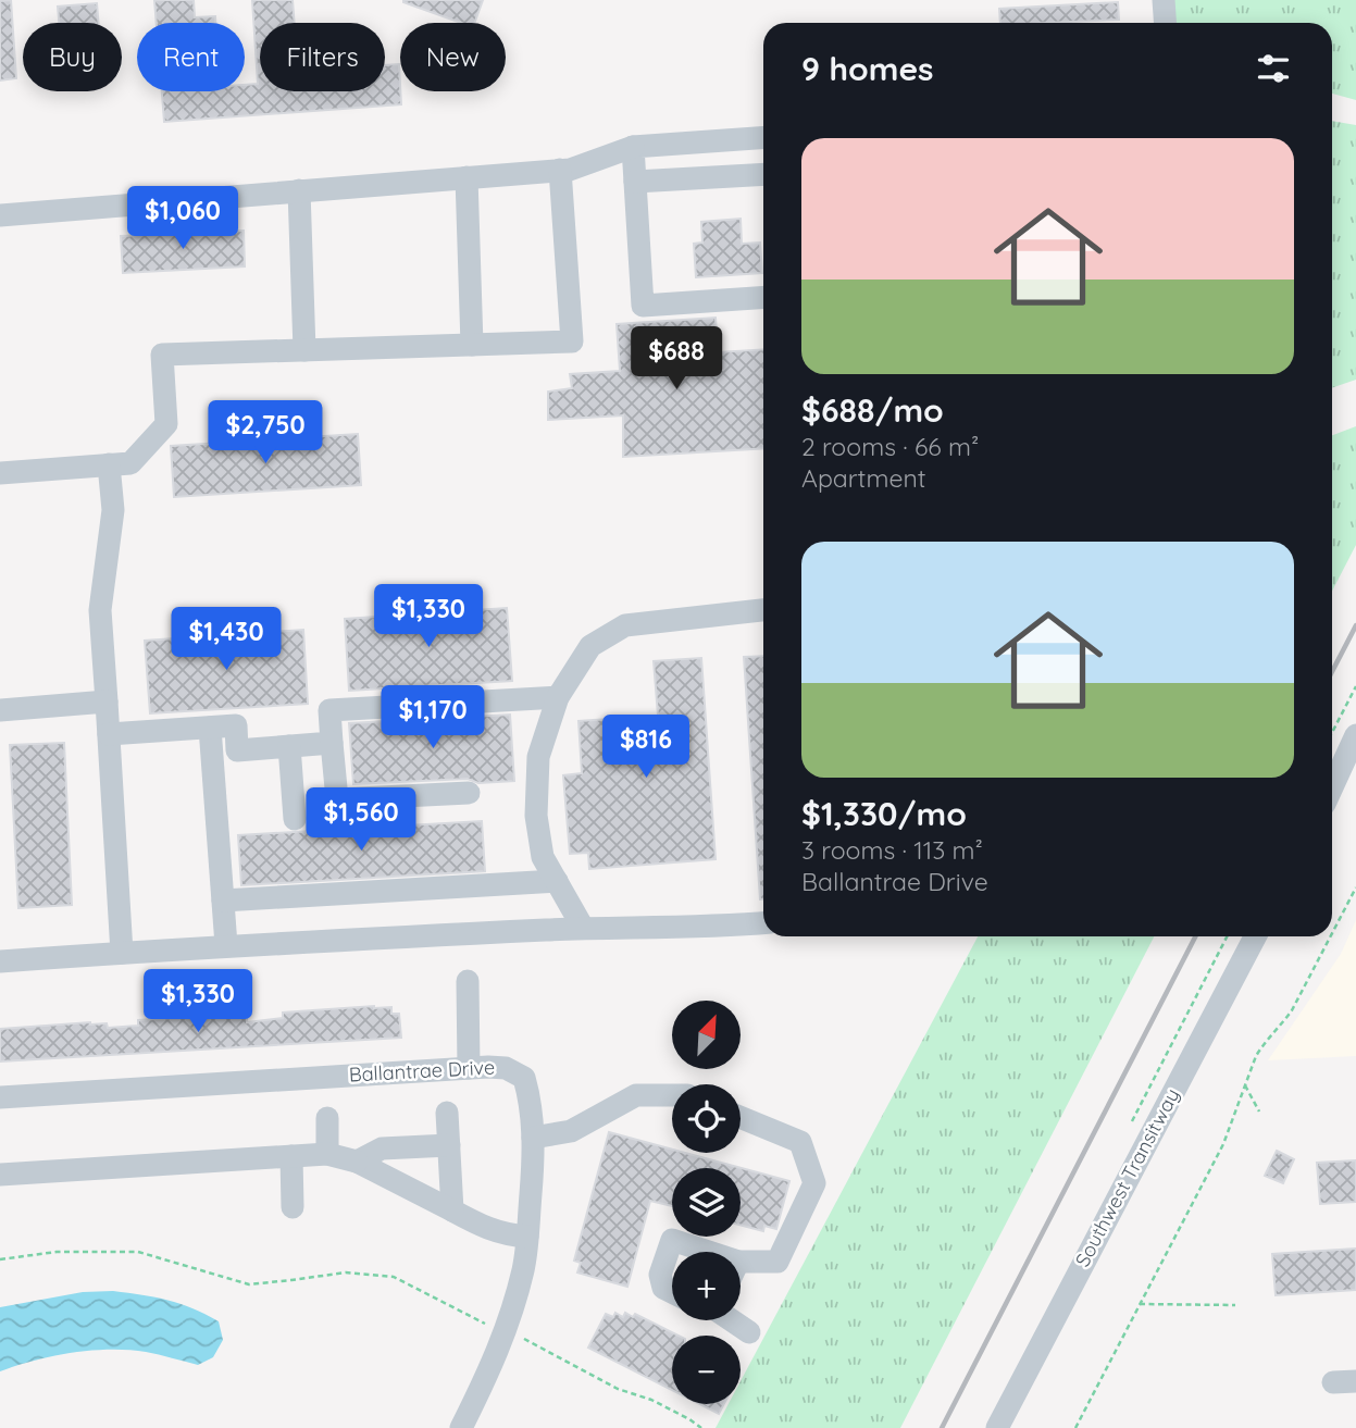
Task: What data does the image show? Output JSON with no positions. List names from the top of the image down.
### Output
{
  "streets": {
    "street": ["Ballantrae Drive", "Southwest Transitway"]
  },
  "north": "top right",
  "page": {
    "chip": [
      "Buy",
      "Rent",
      "Filters",
      "New"
    ],
    "heading": "9 homes",
    "list": [
      {
        "name": "$688/mo",
        "note": "2 rooms · 66 m² · Apartment"
      },
      {
        "name": "$1,330/mo",
        "note": "3 rooms · 113 m² · Ballantrae Drive"
      }
    ],
    "price": [
      "$1,060",
      "$688",
      "$2,750",
      "$1,330",
      "$1,430",
      "$1,170",
      "$816",
      "$1,560",
      "$1,330"
    ],
    "map_buttons": ["+", "−"]
  }
}
